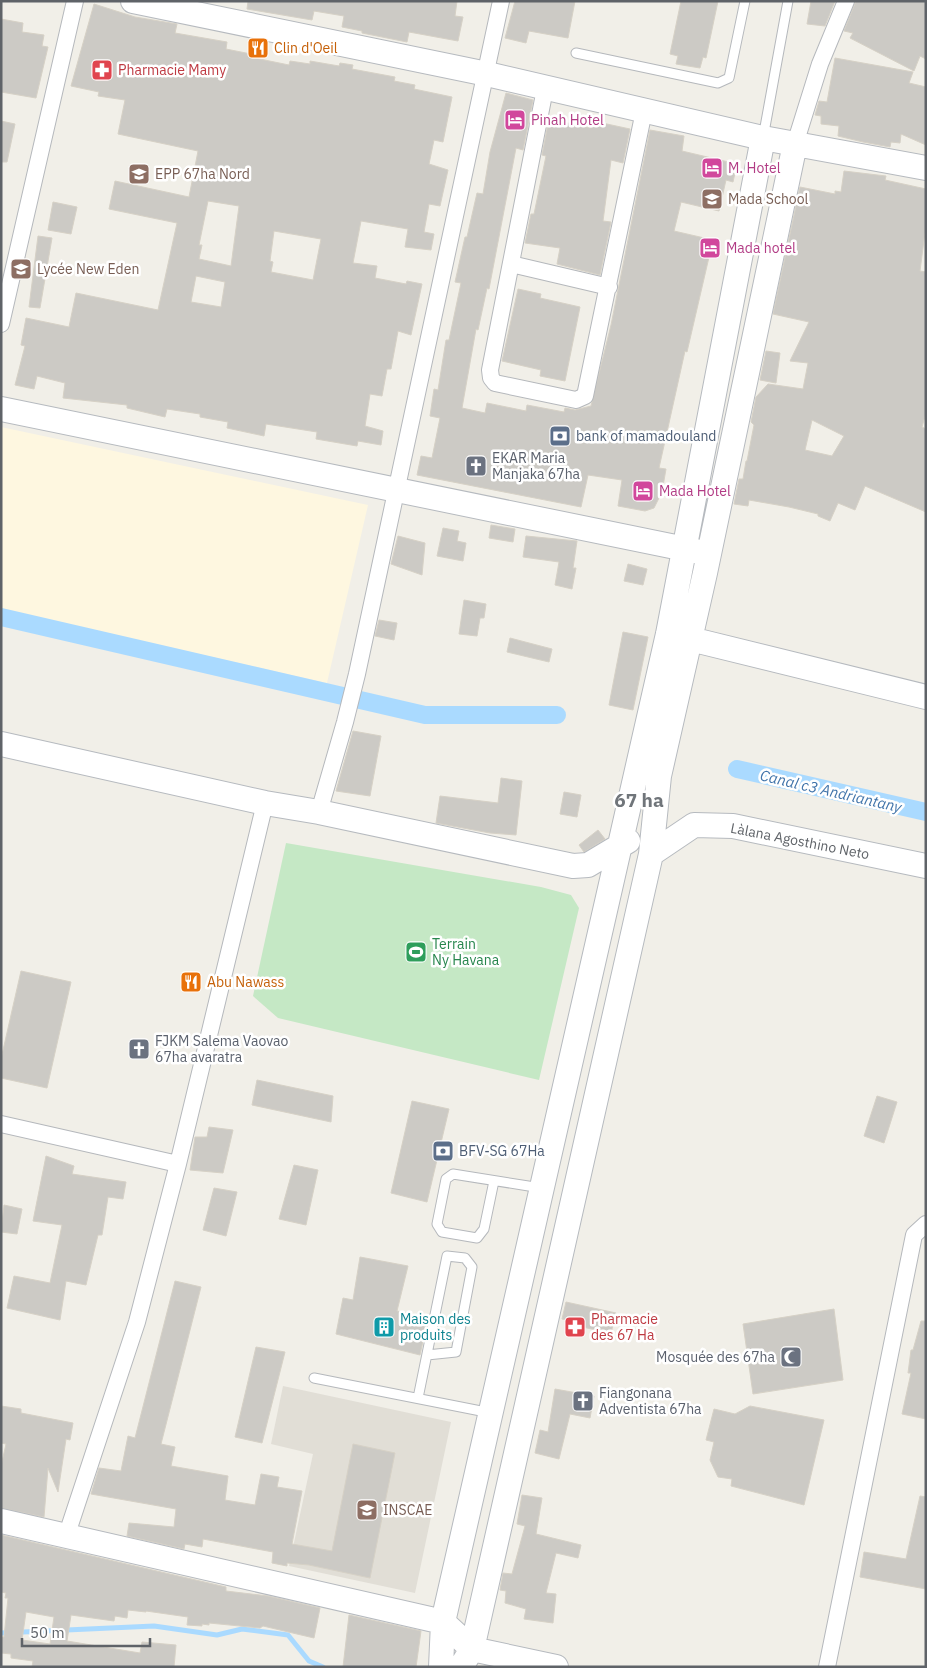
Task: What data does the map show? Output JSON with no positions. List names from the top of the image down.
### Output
{
  "streets": {
    "street": ["Làlana Agosthino Neto"]
  },
  "districts": ["67 ha"],
  "water": ["Canal c3 Andriantany"],
  "places": {
    "restaurant": ["Clin d'Oeil", "Abu Nawass"],
    "pharmacy": ["Pharmacie Mamy", "Pharmacie des 67 Ha"],
    "hotel": [
      "Pinah Hotel",
      "M. Hotel",
      "Mada hotel",
      "Mada Hotel"
    ],
    "school or university": [
      "EPP 67ha Nord",
      "Mada School",
      "Lycée New Eden",
      "INSCAE"
    ],
    "bank": ["bank of mamadouland", "BFV-SG 67Ha"],
    "church": ["EKAR Maria Manjaka 67ha", "FJKM Salema Vaovao 67ha avaratra", "Fiangonana Adventista 67ha"],
    "sports": ["Terrain Ny Havana"],
    "building": ["Maison des produits"],
    "mosque": ["Mosquée des 67ha"]
  },
  "scale_bar": "50 m"
}
